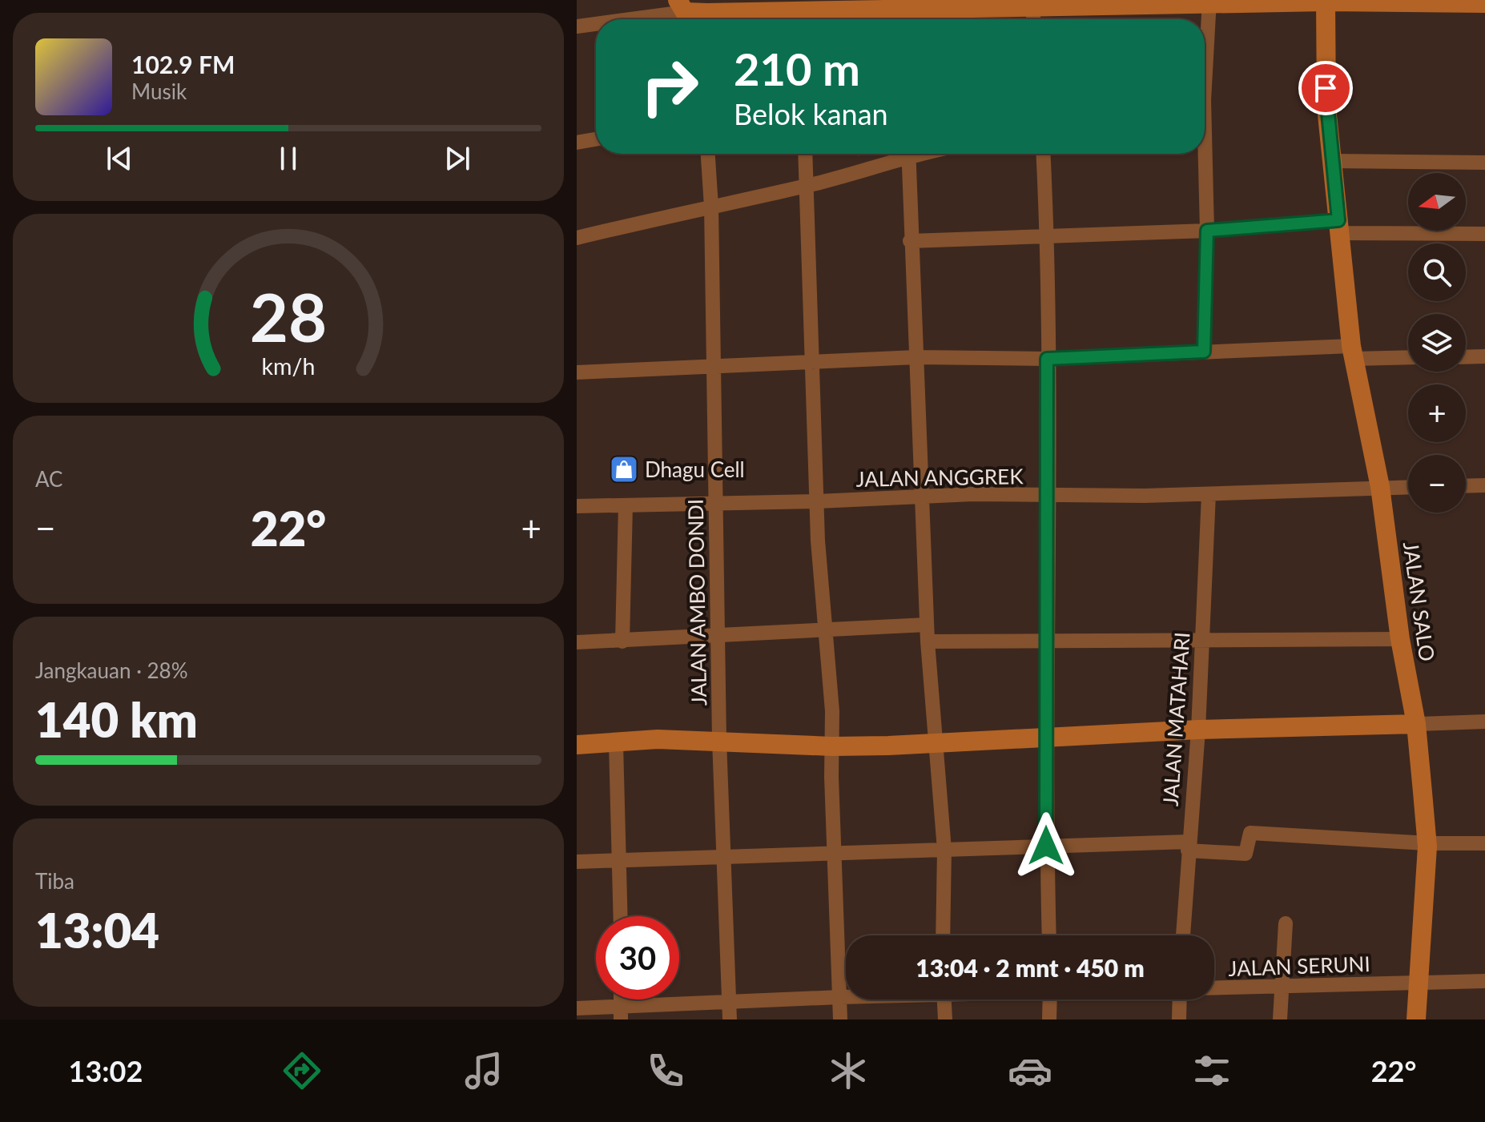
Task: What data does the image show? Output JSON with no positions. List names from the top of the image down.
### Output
{
  "streets": {
    "street": [
      "JALAN ANGGREK",
      "JALAN SALO",
      "JALAN AMBO DONDI",
      "JALAN MATAHARI",
      "JALAN SERUNI"
    ]
  },
  "crossings": [
    ["JALAN ANGGREK", "JALAN SALO"],
    ["JALAN ANGGREK", "JALAN AMBO DONDI"],
    ["JALAN ANGGREK", "JALAN MATAHARI"],
    ["JALAN SALO", "JALAN SERUNI"],
    ["JALAN AMBO DONDI", "JALAN SERUNI"]
  ],
  "places": {
    "shop": ["Dhagu Cell"]
  },
  "north": "left",
  "page": {
    "turn": ["210 m", "Belok kanan"],
    "song": ["102.9 FM", "Musik"],
    "map_buttons": ["+", "−"],
    "tile": [
      "AC",
      ["Jangkauan · 28%", "140 km"],
      ["Tiba", "13:04"]
    ],
    "heat": ["−", "22°", "+"],
    "limit": "30",
    "trip": "13:04 · 2 mnt · 450 m",
    "tabs": ["13:02", "22°"],
    "gauge": ["28", "km/h"]
  }
}
